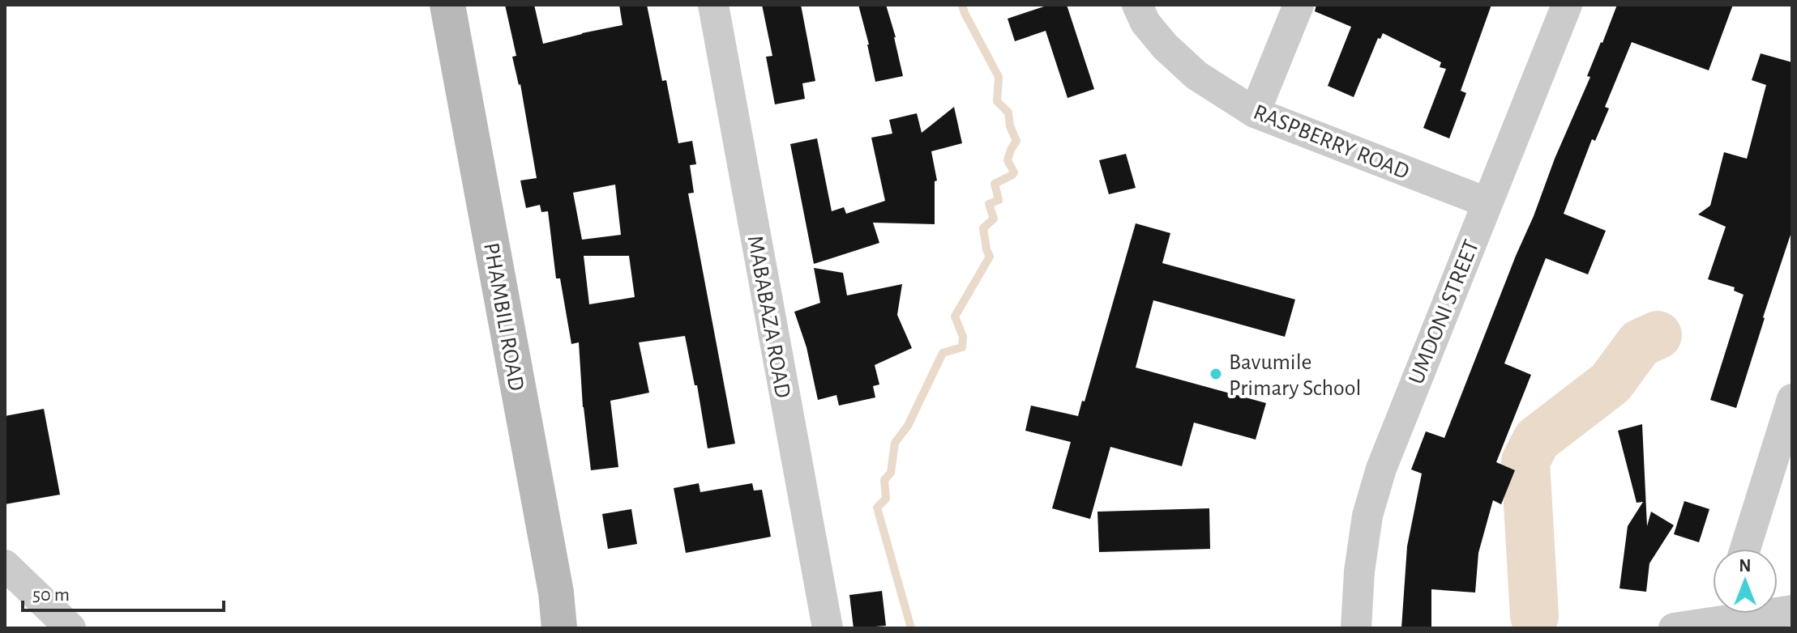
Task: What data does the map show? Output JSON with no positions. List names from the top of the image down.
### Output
{
  "streets": {
    "street": [
      "RASPBERRY ROAD",
      "UMDONI STREET",
      "PHAMBILI ROAD",
      "MABABAZA ROAD"
    ]
  },
  "crossings": [
    ["RASPBERRY ROAD", "UMDONI STREET"]
  ],
  "places": ["Bavumile Primary School"],
  "scale_bar": "50 m",
  "north": "top"
}
